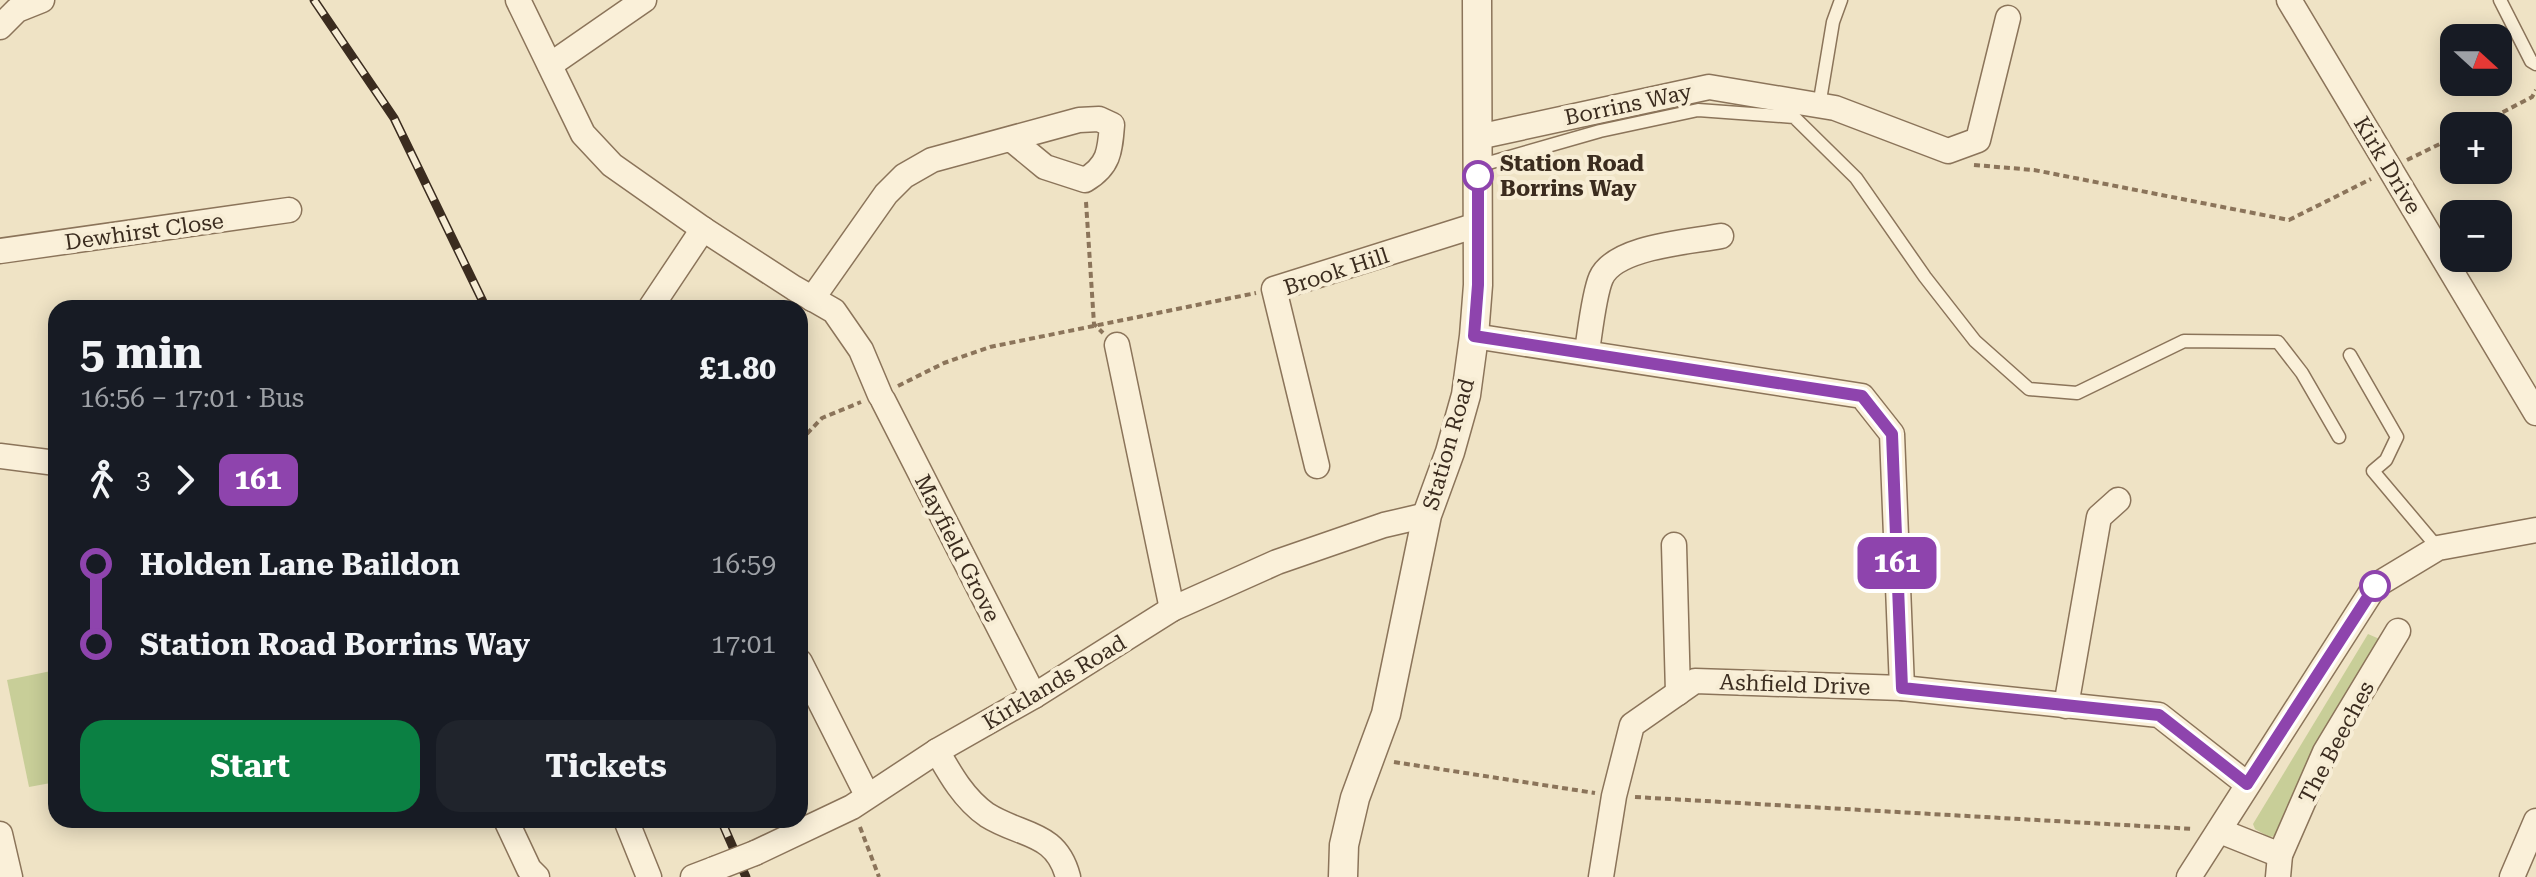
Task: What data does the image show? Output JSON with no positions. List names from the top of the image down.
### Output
{
  "streets": {
    "street": [
      "Borrins Way",
      "Kirk Drive",
      "Dewhirst Close",
      "Brook Hill",
      "Station Road",
      "Mayfield Grove",
      "Kirklands Road",
      "Ashfield Drive",
      "The Beeches"
    ]
  },
  "crossings": [
    ["Borrins Way", "Station Road"],
    ["Brook Hill", "Station Road"],
    ["Station Road", "Kirklands Road"],
    ["Mayfield Grove", "Kirklands Road"]
  ],
  "places": ["Station Road Borrins Way"],
  "lines": ["bus line 161"],
  "north": "right",
  "page": {
    "on_map": "161",
    "map_buttons": ["+", "−"],
    "heading": ["5 min", "16:56 – 17:01 · Bus", "£1.80"],
    "legs": ["3", "161"],
    "list": [
      {
        "name": "Holden Lane Baildon",
        "value": "16:59"
      },
      {
        "name": "Station Road Borrins Way",
        "value": "17:01"
      }
    ],
    "buttons": ["Start", "Tickets"]
  }
}
